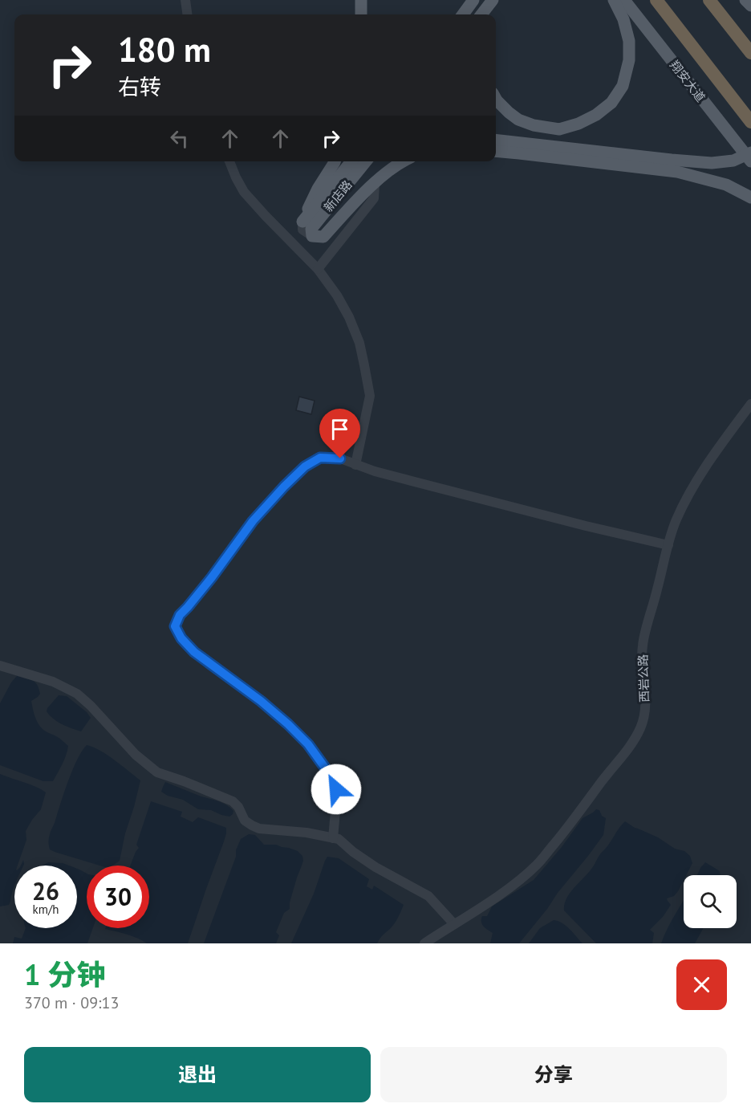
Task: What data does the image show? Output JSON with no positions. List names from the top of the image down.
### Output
{
  "streets": {
    "highway": ["翔安大道"],
    "main road": ["新店路"],
    "street": ["西岩公路"]
  },
  "page": {
    "turn": ["180 m", "右转"],
    "speed": "26 km/h",
    "limit": "30",
    "heading": ["1 分钟", "370 m · 09:13"],
    "buttons": ["退出", "分享"]
  }
}
